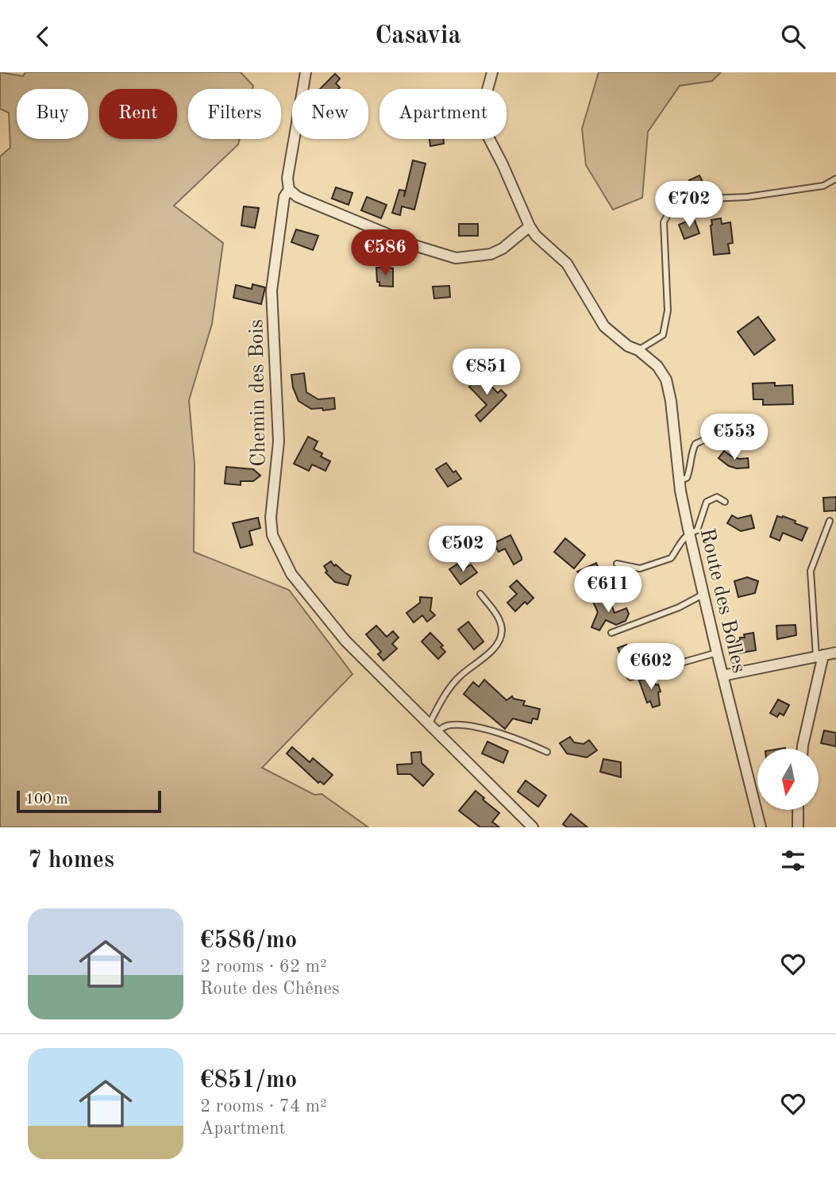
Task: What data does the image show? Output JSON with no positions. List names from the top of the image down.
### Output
{
  "streets": {
    "street": ["Chemin des Bois", "Route des Bolles"]
  },
  "scale_bar": "100 m",
  "north": "bottom",
  "page": {
    "header": "Casavia",
    "chip": [
      "Buy",
      "Rent",
      "Filters",
      "New",
      "Apartment"
    ],
    "price": [
      "€702",
      "€586",
      "€851",
      "€553",
      "€502",
      "€611",
      "€602"
    ],
    "scale": "100 m",
    "heading": "7 homes",
    "list": [
      {
        "name": "€586/mo",
        "note": "2 rooms · 62 m² · Route des Chênes"
      },
      {
        "name": "€851/mo",
        "note": "2 rooms · 74 m² · Apartment"
      }
    ]
  }
}
